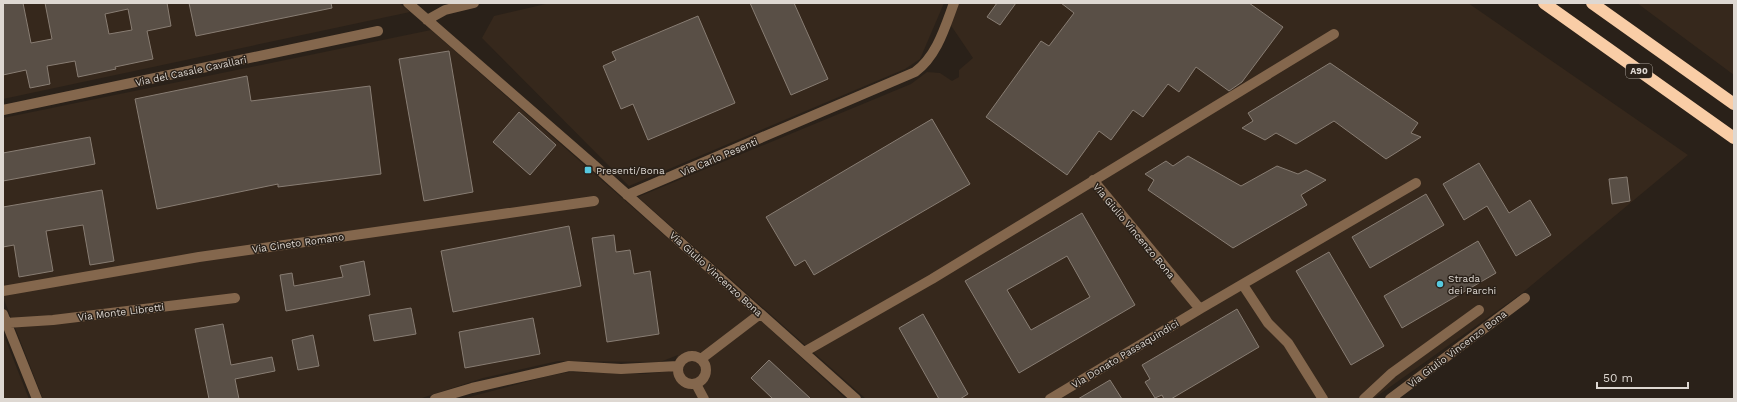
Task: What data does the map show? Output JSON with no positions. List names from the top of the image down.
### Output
{
  "streets": {
    "highway": ["A90"],
    "street": [
      "Via del Casale Cavallari",
      "Via Carlo Pesenti",
      "Via Giulio Vincenzo Bona",
      "Via Cineto Romano",
      "Via Monte Libretti",
      "Via Donato Passaquindici"
    ]
  },
  "crossings": [
    ["Via Carlo Pesenti", "Via Giulio Vincenzo Bona"],
    ["Via Giulio Vincenzo Bona", "Via Donato Passaquindici"]
  ],
  "places": {
    "transit": ["Presenti/Bona"],
    "other": ["Strada dei Parchi"]
  },
  "scale_bar": "50 m"
}
